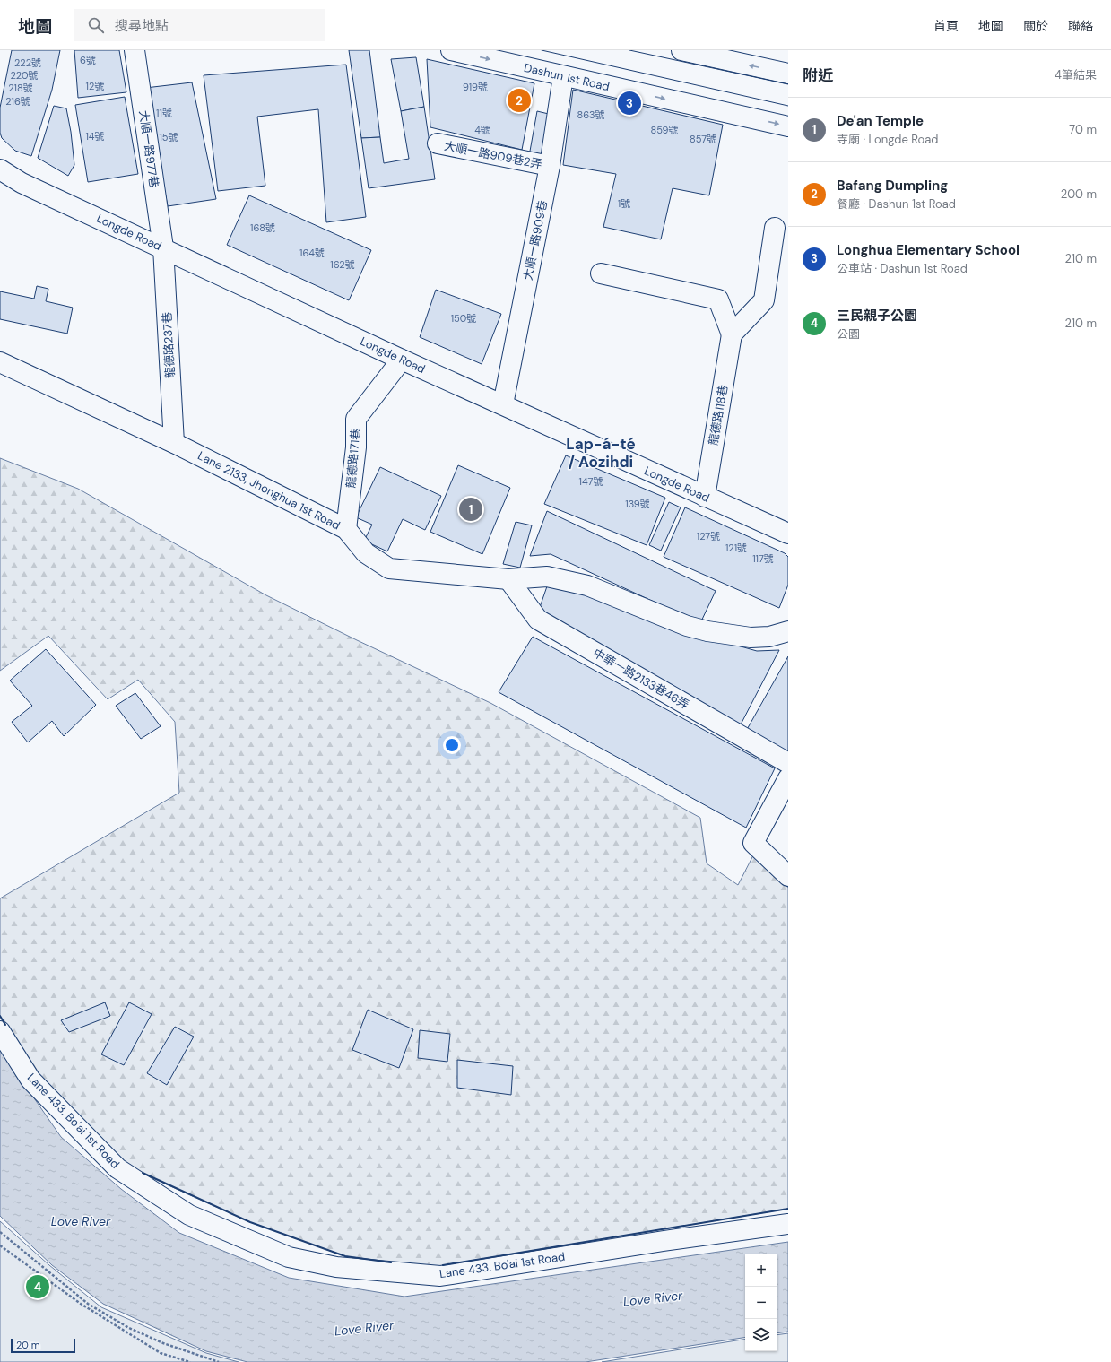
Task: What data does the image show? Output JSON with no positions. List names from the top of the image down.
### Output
{
  "streets": {
    "street": [
      "Dashun 1st Road",
      "大順一路977巷",
      "大順一路909巷2弄",
      "Longde Road",
      "大順一路909巷",
      "龍德路237巷",
      "龍德路118巷",
      "龍德路171巷",
      "Lane 2133, Jhonghua 1st Road",
      "中華一路2133巷46弄",
      "Lane 433, Bo'ai 1st Road"
    ]
  },
  "crossings": [
    ["Dashun 1st Road", "大順一路909巷"],
    ["大順一路977巷", "Longde Road"],
    ["大順一路977巷", "龍德路237巷"],
    ["大順一路909巷2弄", "大順一路909巷"],
    ["Longde Road", "大順一路909巷"],
    ["Longde Road", "龍德路237巷"],
    ["Longde Road", "龍德路118巷"],
    ["Longde Road", "龍德路171巷"],
    ["龍德路237巷", "Lane 2133, Jhonghua 1st Road"],
    ["龍德路171巷", "Lane 2133, Jhonghua 1st Road"],
    ["Lane 2133, Jhonghua 1st Road", "中華一路2133巷46弄"]
  ],
  "districts": ["Lap-á-té / Aozihdi"],
  "water": ["Love River"],
  "house_numbers": [
    "6號",
    "222號",
    "220號",
    "12號",
    "919號",
    "218號",
    "216號",
    "11號",
    "863號",
    "4號",
    "859號",
    "14號",
    "15號",
    "857號",
    "1號",
    "168號",
    "164號",
    "162號",
    "150號",
    "147號",
    "139號",
    "127號",
    "121號",
    "117號"
  ],
  "scale_bar": "20 m",
  "page": {
    "header": "地圖",
    "search": "搜尋地點",
    "nav": [
      "首頁",
      "地圖",
      "關於",
      "聯絡"
    ],
    "heading": ["附近", "4筆結果"],
    "pins": [
      "2",
      "3",
      "1",
      "4"
    ],
    "list": [
      {
        "mark": "1",
        "name": "De'an Temple",
        "note": "寺廟 · Longde Road",
        "value": "70 m"
      },
      {
        "mark": "2",
        "name": "Bafang Dumpling",
        "note": "餐廳 · Dashun 1st Road",
        "value": "200 m"
      },
      {
        "mark": "3",
        "name": "Longhua Elementary School",
        "note": "公車站 · Dashun 1st Road",
        "value": "210 m"
      },
      {
        "mark": "4",
        "name": "三民親子公園",
        "note": "公園",
        "value": "210 m"
      }
    ],
    "map_buttons": ["+", "−"],
    "scale": "20 m"
  }
}
